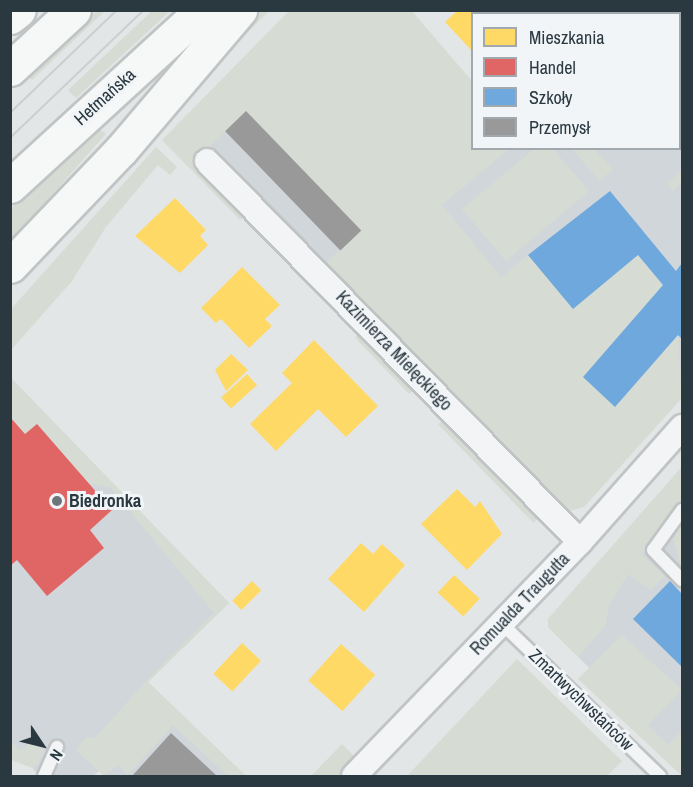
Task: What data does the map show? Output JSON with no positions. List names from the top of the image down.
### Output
{
  "streets": {
    "main road": ["Hetmańska"],
    "street": ["Kazimierza Mielęckiego", "Romualda Traugutta"],
    "lane": ["Zmartwychwstańców"]
  },
  "crossings": [
    ["Kazimierza Mielęckiego", "Romualda Traugutta"],
    ["Romualda Traugutta", "Zmartwychwstańców"]
  ],
  "places": ["Biedronka"],
  "legend": [
    "Mieszkania",
    "Handel",
    "Szkoły",
    "Przemysł"
  ],
  "north": "bottom right"
}
